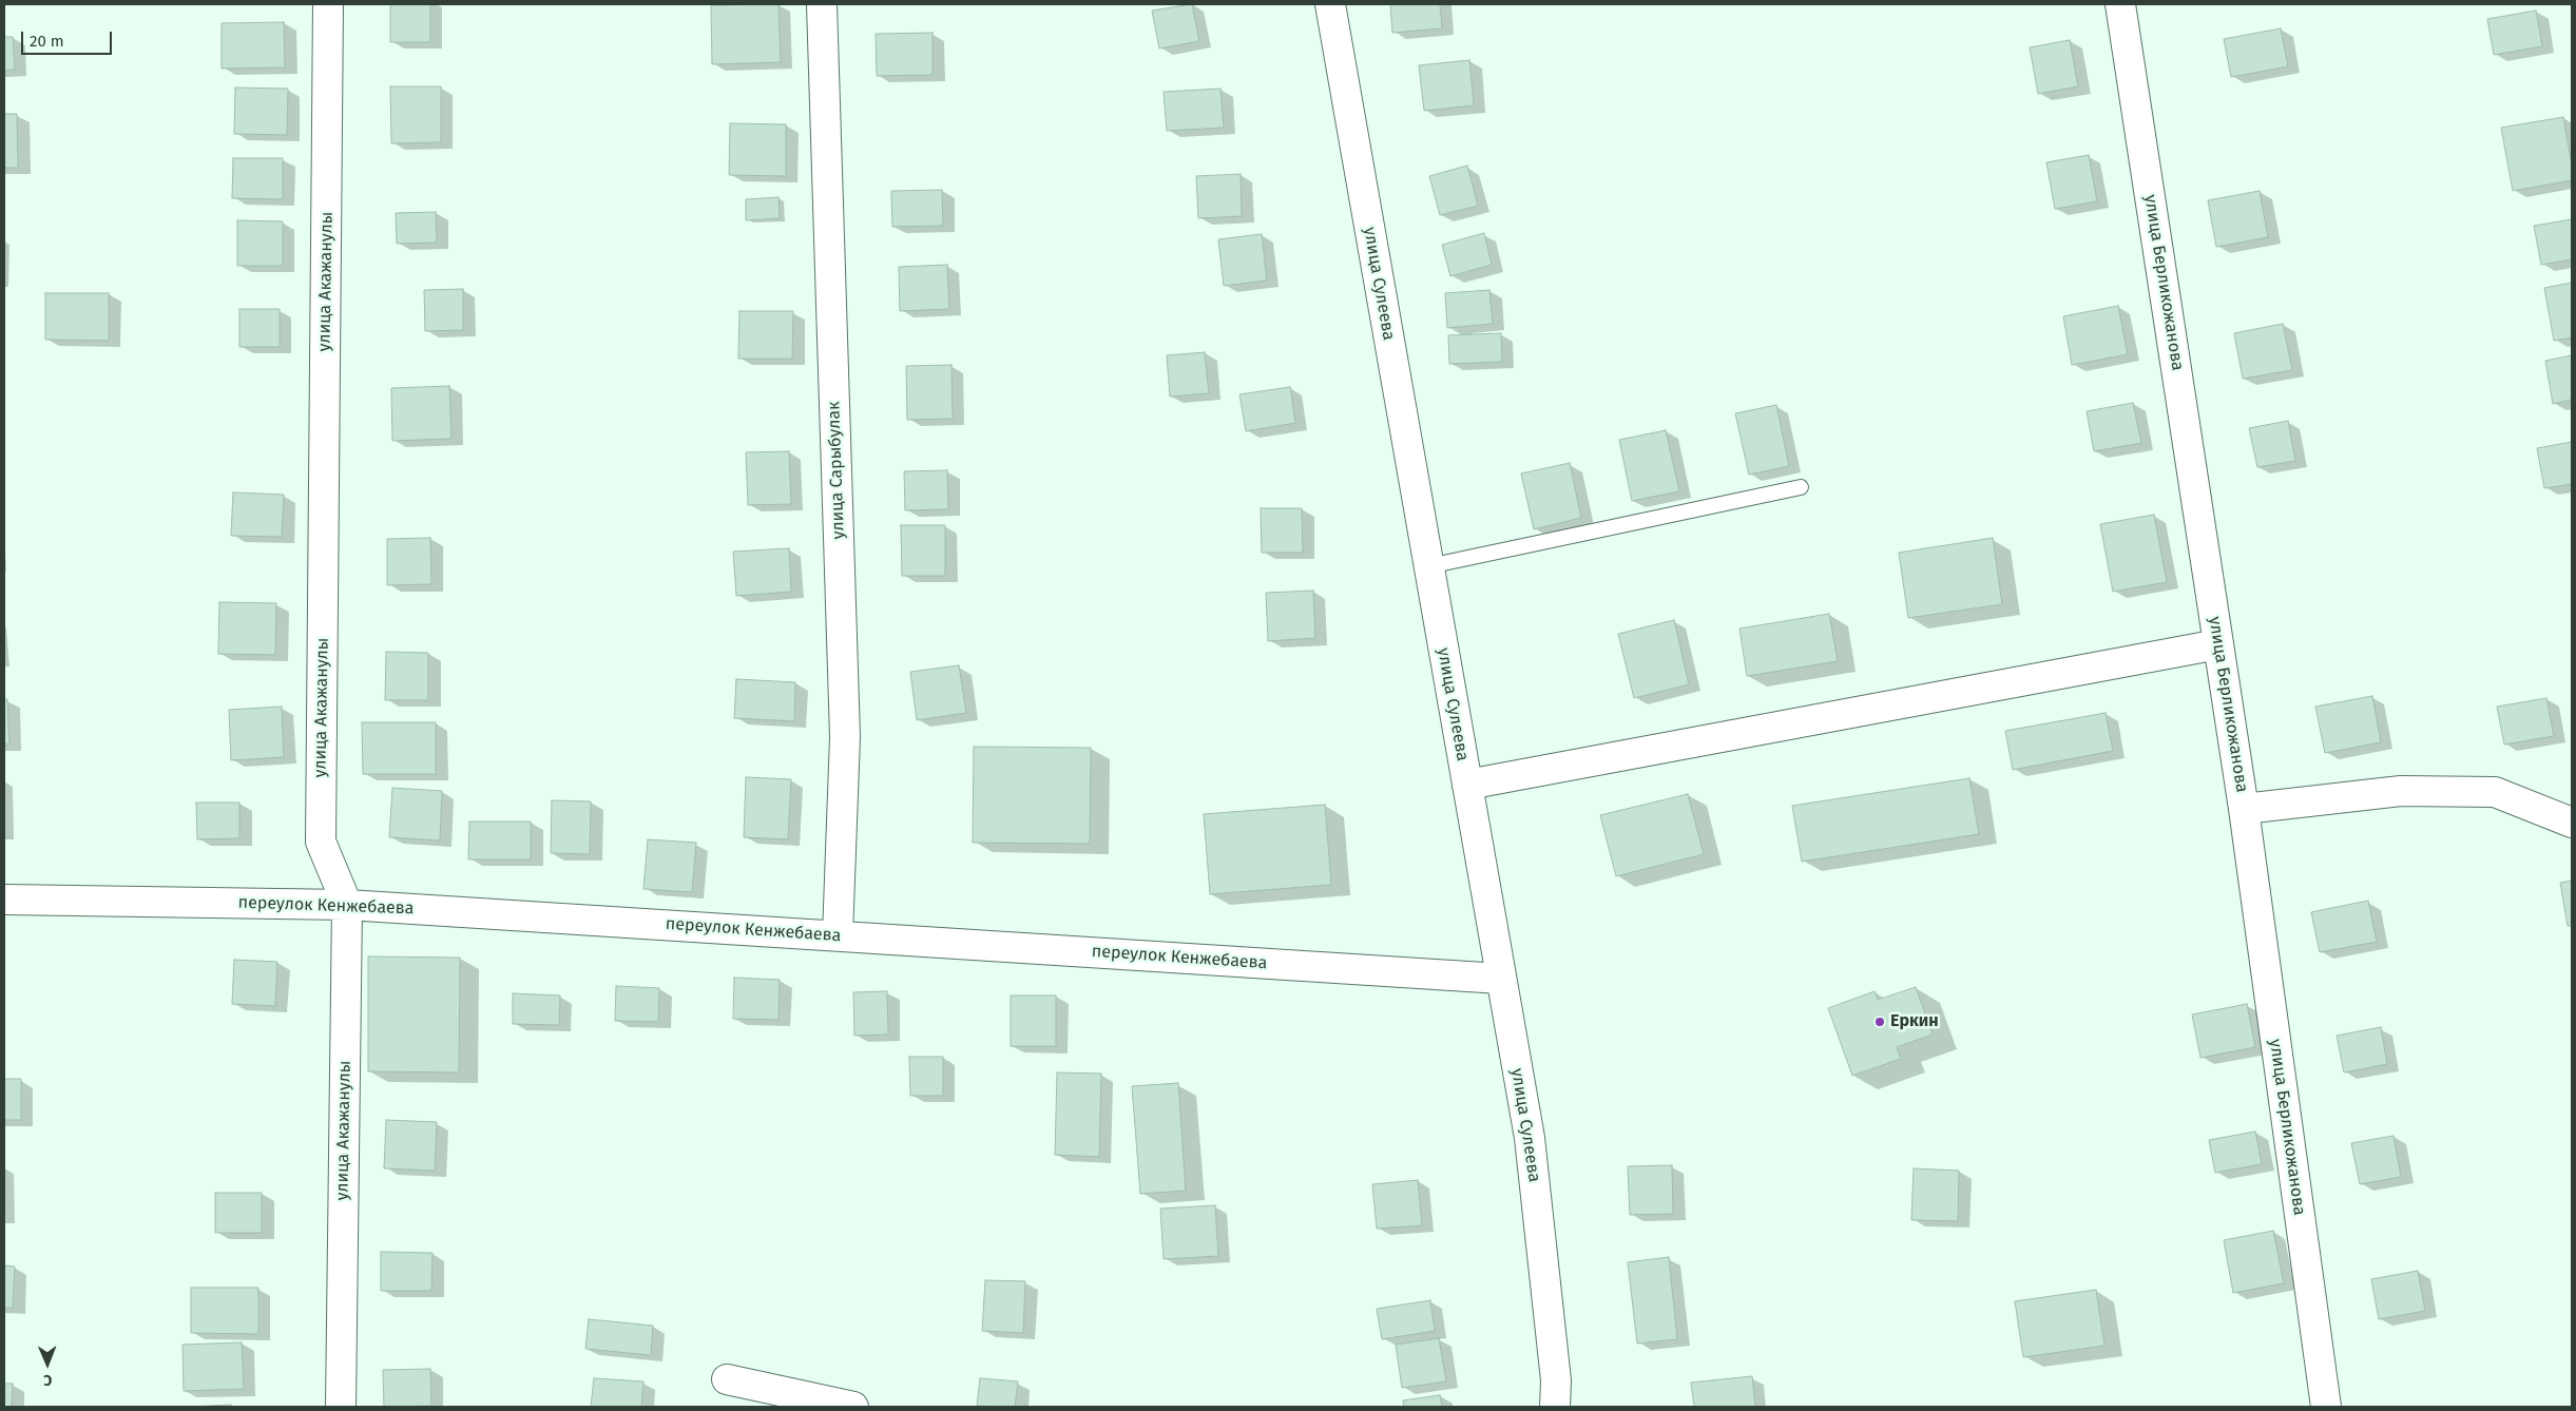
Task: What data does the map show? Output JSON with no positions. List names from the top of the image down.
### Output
{
  "streets": {
    "street": [
      "улица Акажанулы",
      "улица Берликожанова",
      "улица Сулеева",
      "улица Сарыбулак",
      "переулок Кенжебаева"
    ]
  },
  "crossings": [
    ["улица Акажанулы", "переулок Кенжебаева"],
    ["улица Сулеева", "переулок Кенжебаева"],
    ["улица Сарыбулак", "переулок Кенжебаева"]
  ],
  "places": ["Еркин"],
  "scale_bar": "20 m",
  "north": "bottom"
}
